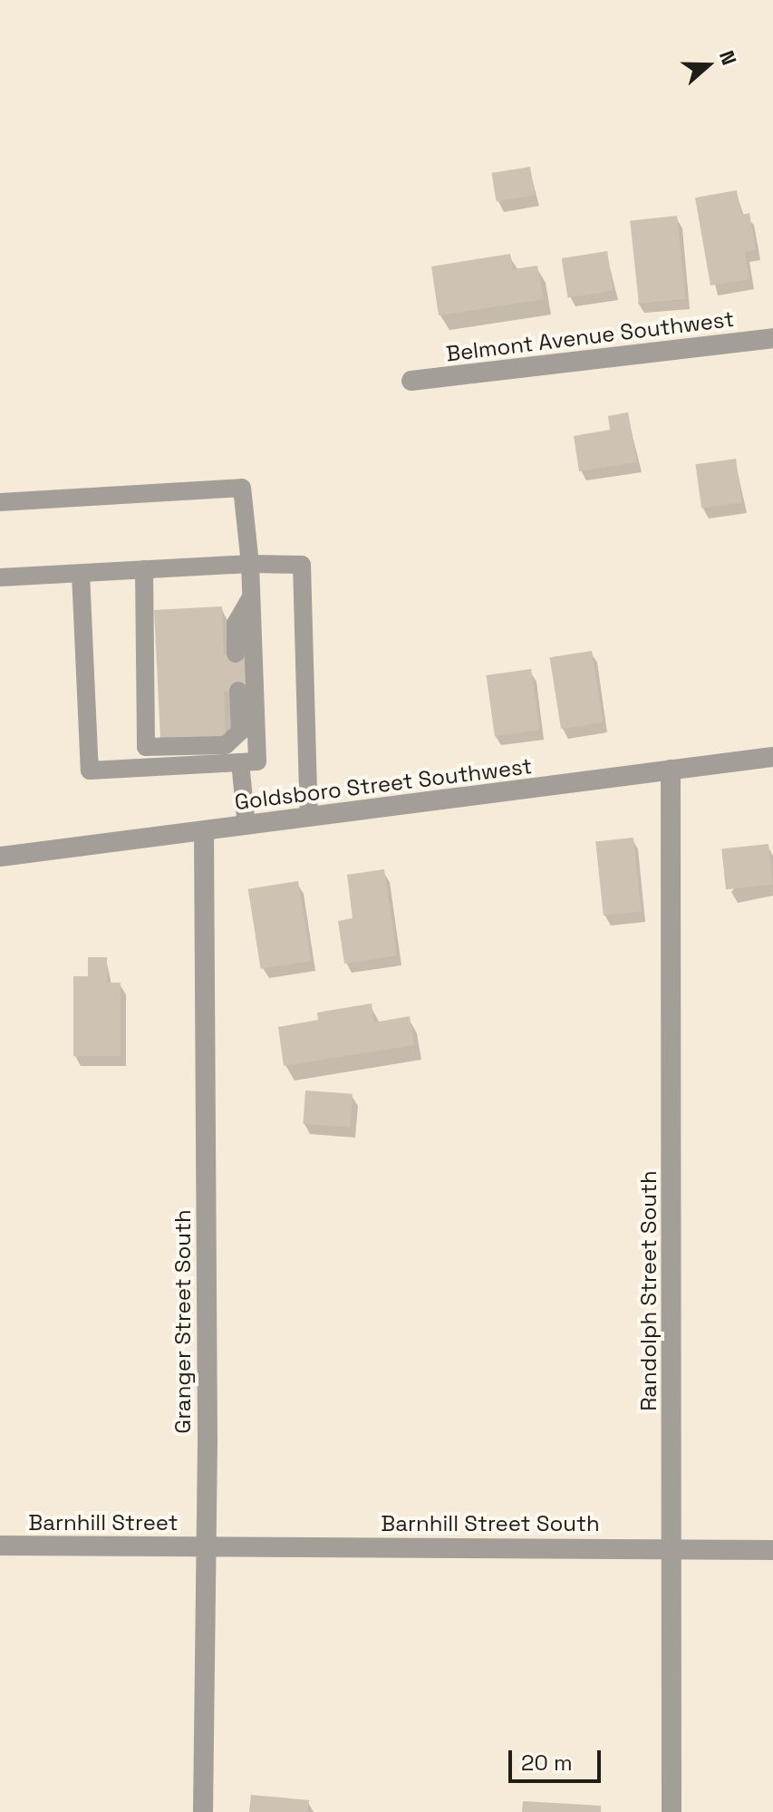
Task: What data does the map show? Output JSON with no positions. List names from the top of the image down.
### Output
{
  "streets": {
    "street": [
      "Belmont Avenue Southwest",
      "Goldsboro Street Southwest",
      "Randolph Street South",
      "Granger Street South",
      "Barnhill Street",
      "Barnhill Street South"
    ]
  },
  "crossings": [
    ["Goldsboro Street Southwest", "Randolph Street South"],
    ["Goldsboro Street Southwest", "Granger Street South"],
    ["Randolph Street South", "Barnhill Street South"],
    ["Granger Street South", "Barnhill Street"],
    ["Granger Street South", "Barnhill Street South"],
    ["Barnhill Street", "Barnhill Street South"]
  ],
  "scale_bar": "20 m",
  "north": "right"
}
